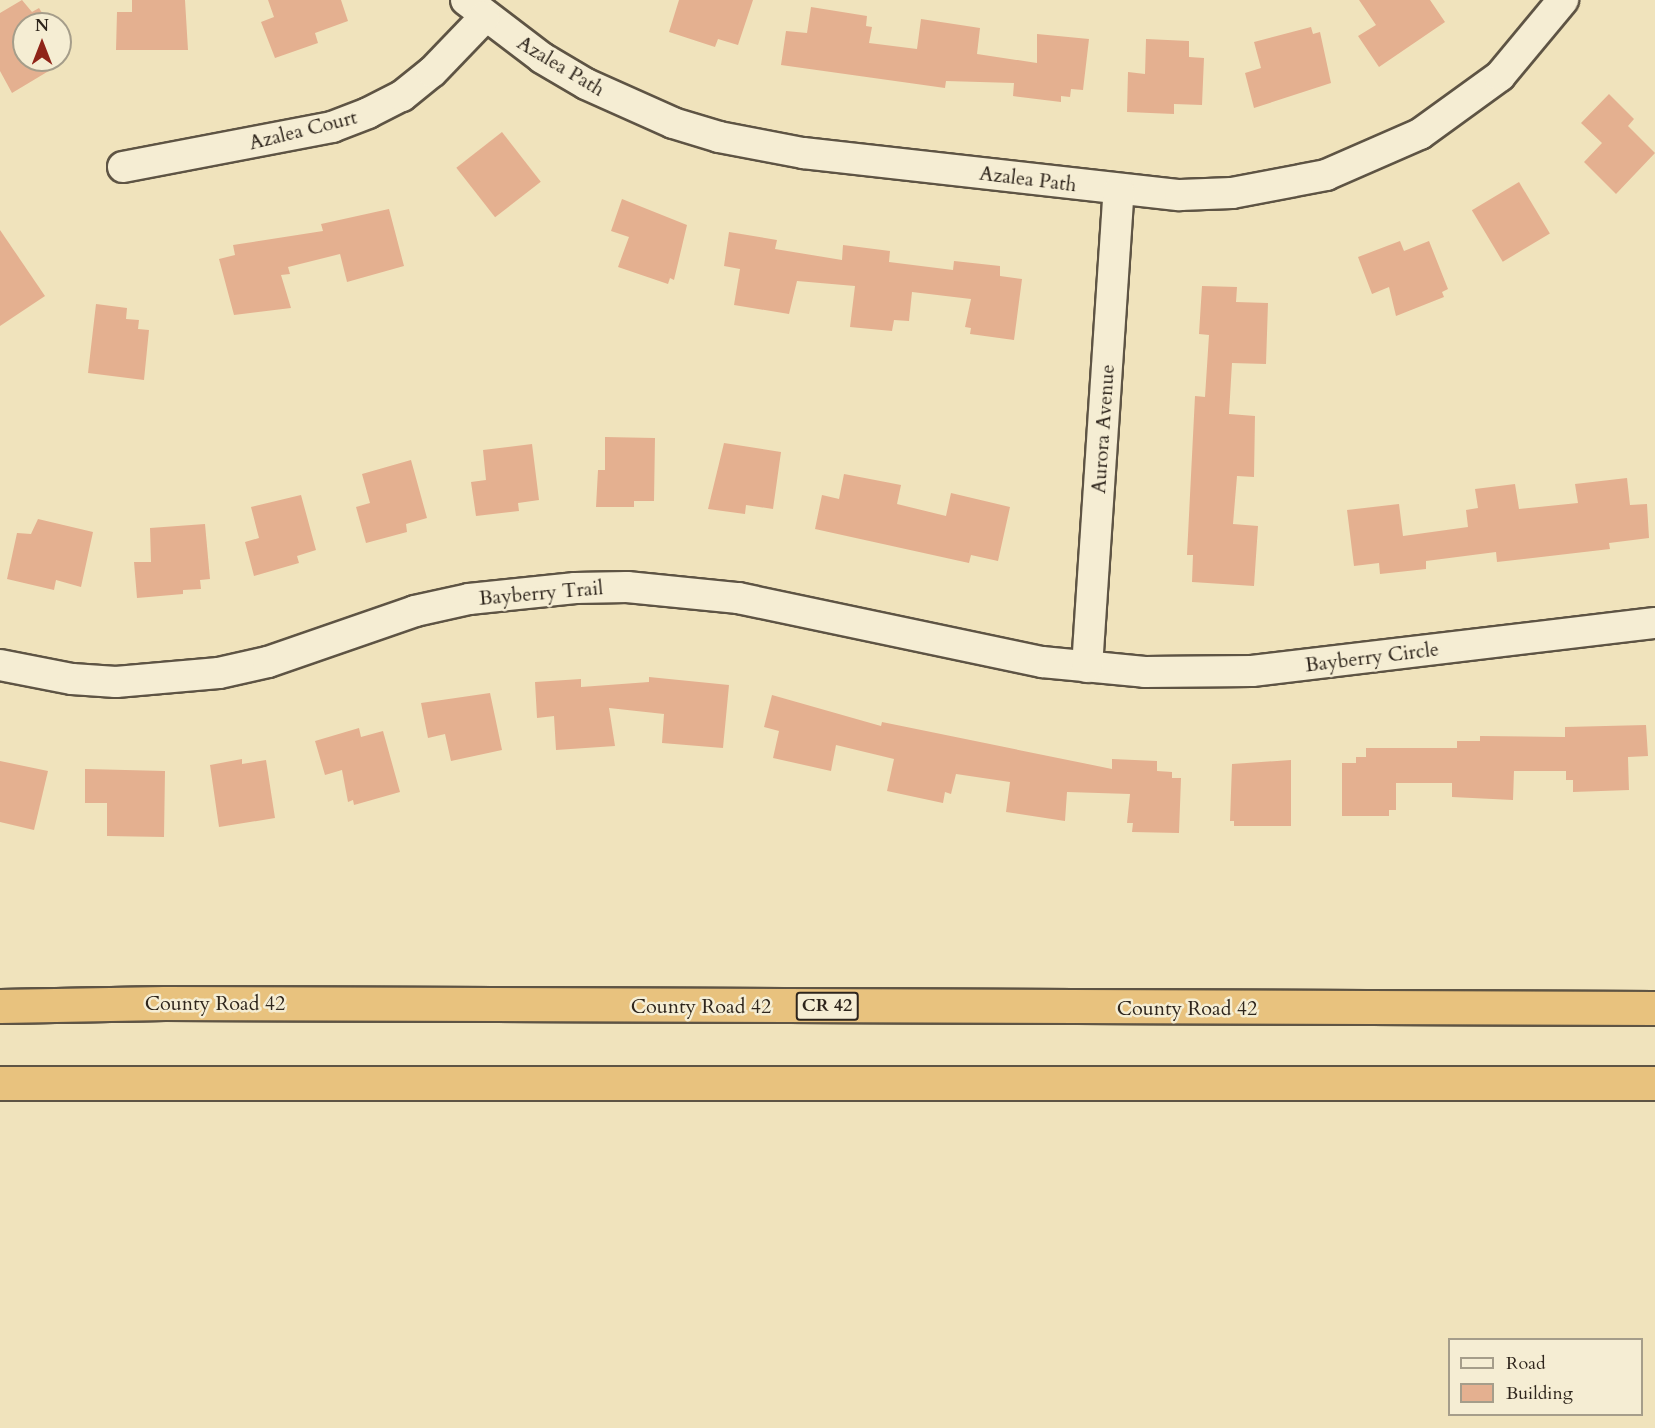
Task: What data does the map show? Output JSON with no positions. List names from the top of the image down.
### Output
{
  "streets": {
    "highway": ["County Road 42", "CR 42"],
    "street": [
      "Azalea Path",
      "Azalea Court",
      "Aurora Avenue",
      "Bayberry Trail",
      "Bayberry Circle"
    ]
  },
  "crossings": [
    ["Azalea Path", "Azalea Court"],
    ["Azalea Path", "Aurora Avenue"],
    ["Aurora Avenue", "Bayberry Trail"],
    ["Aurora Avenue", "Bayberry Circle"],
    ["Bayberry Trail", "Bayberry Circle"]
  ],
  "legend": ["Road", "Building"],
  "north": "top"
}
